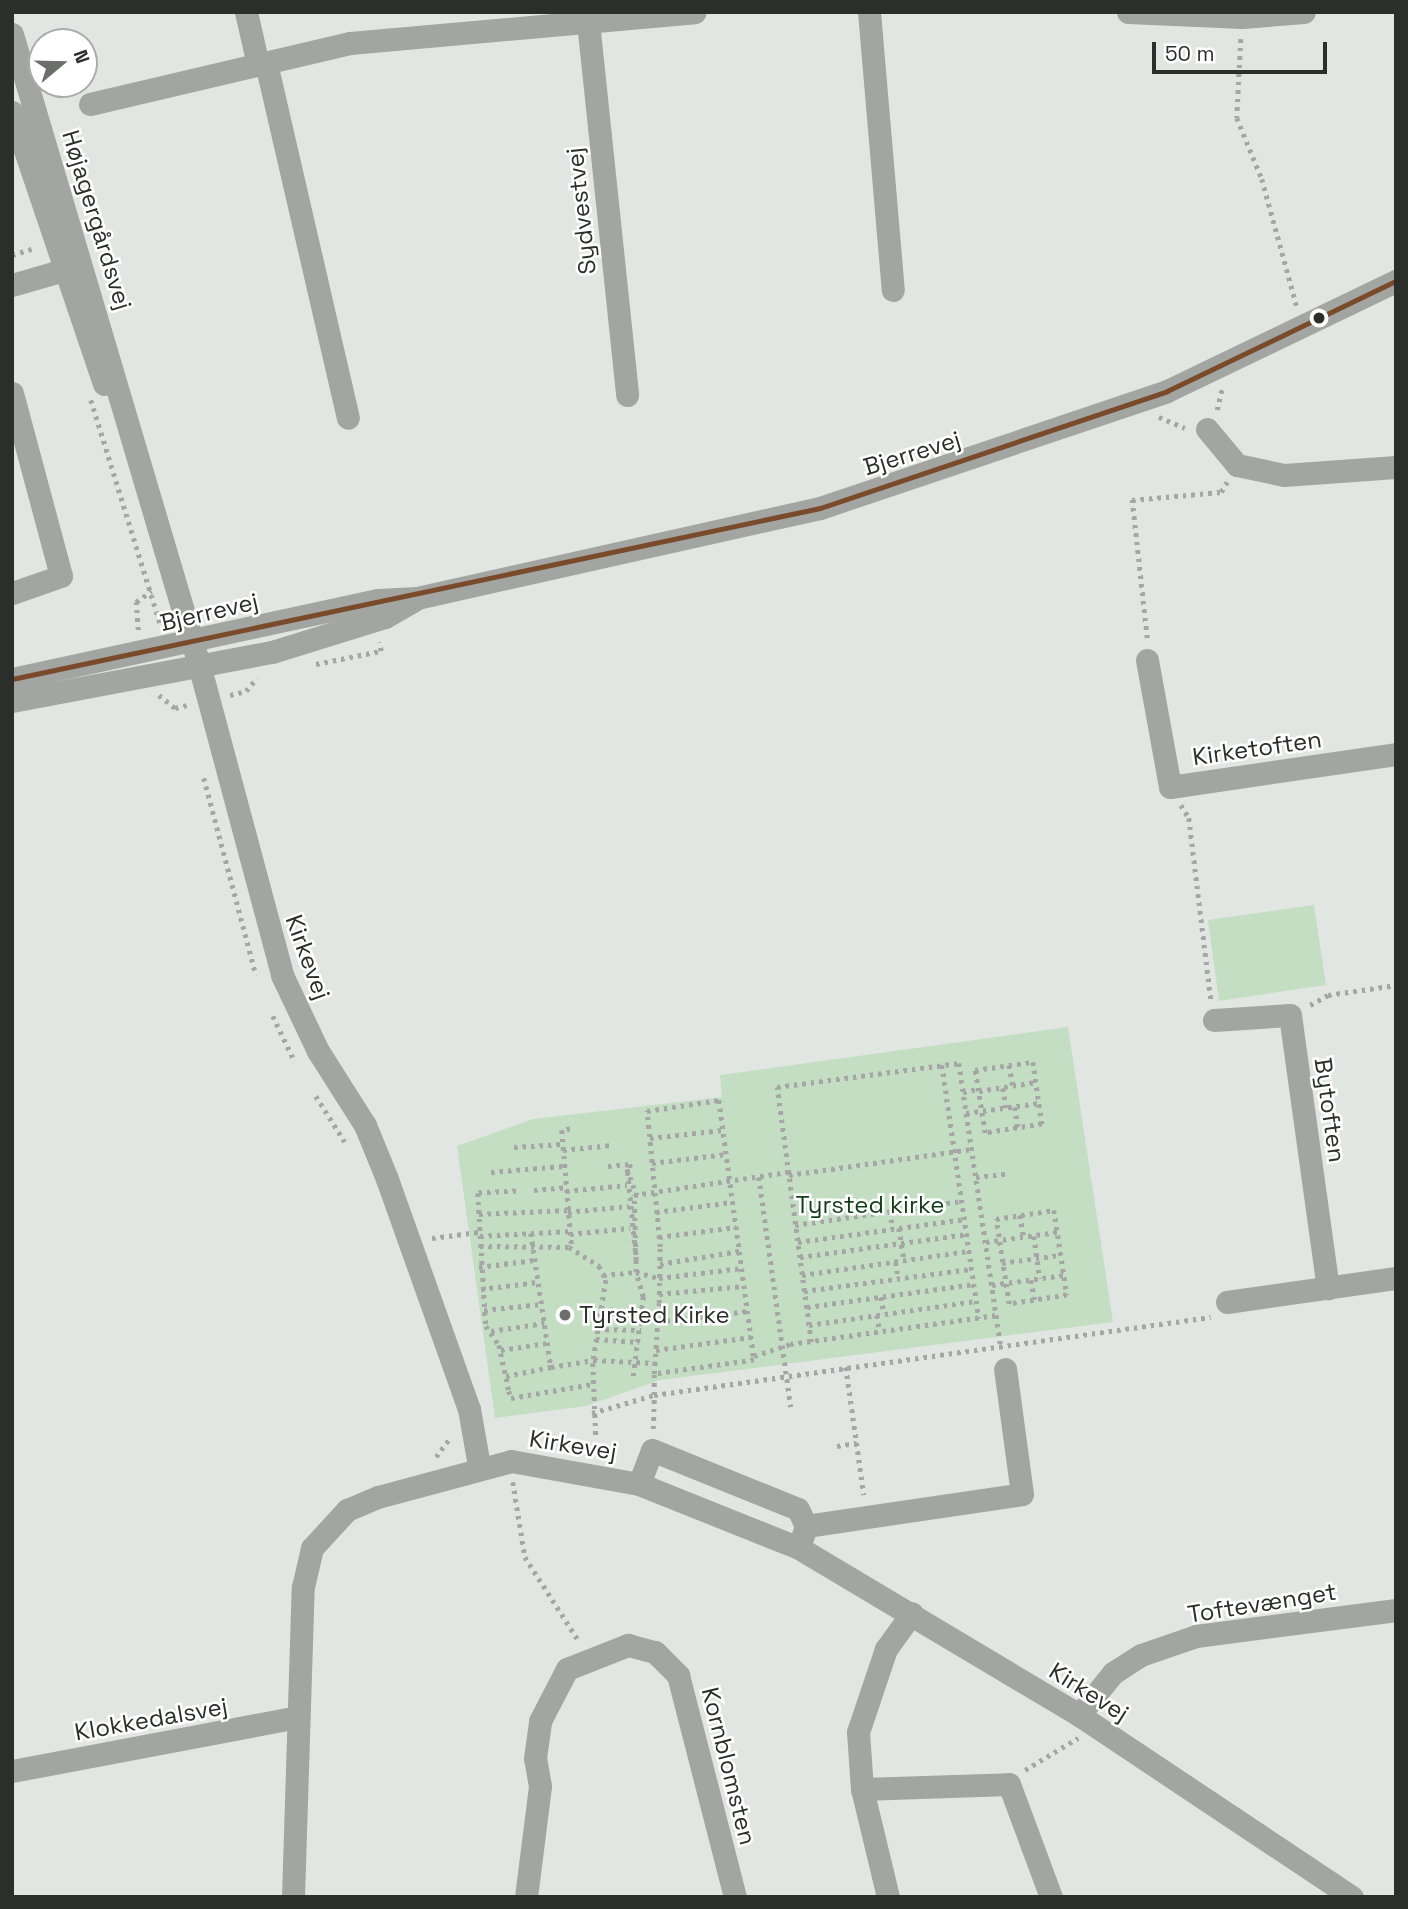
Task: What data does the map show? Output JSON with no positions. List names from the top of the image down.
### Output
{
  "streets": {
    "street": [
      "Sydvestvej",
      "Højagergårdsvej",
      "Bjerrevej",
      "Kirketoften",
      "Kirkevej",
      "Bytoften",
      "Toftevænget",
      "Klokkedalsvej",
      "Kornblomsten"
    ]
  },
  "crossings": [
    ["Højagergårdsvej", "Bjerrevej"],
    ["Højagergårdsvej", "Kirkevej"],
    ["Bjerrevej", "Kirkevej"],
    ["Kirkevej", "Toftevænget"]
  ],
  "parks": ["Tyrsted kirke"],
  "places": ["Tyrsted Kirke"],
  "scale_bar": "50 m",
  "north": "right"
}
